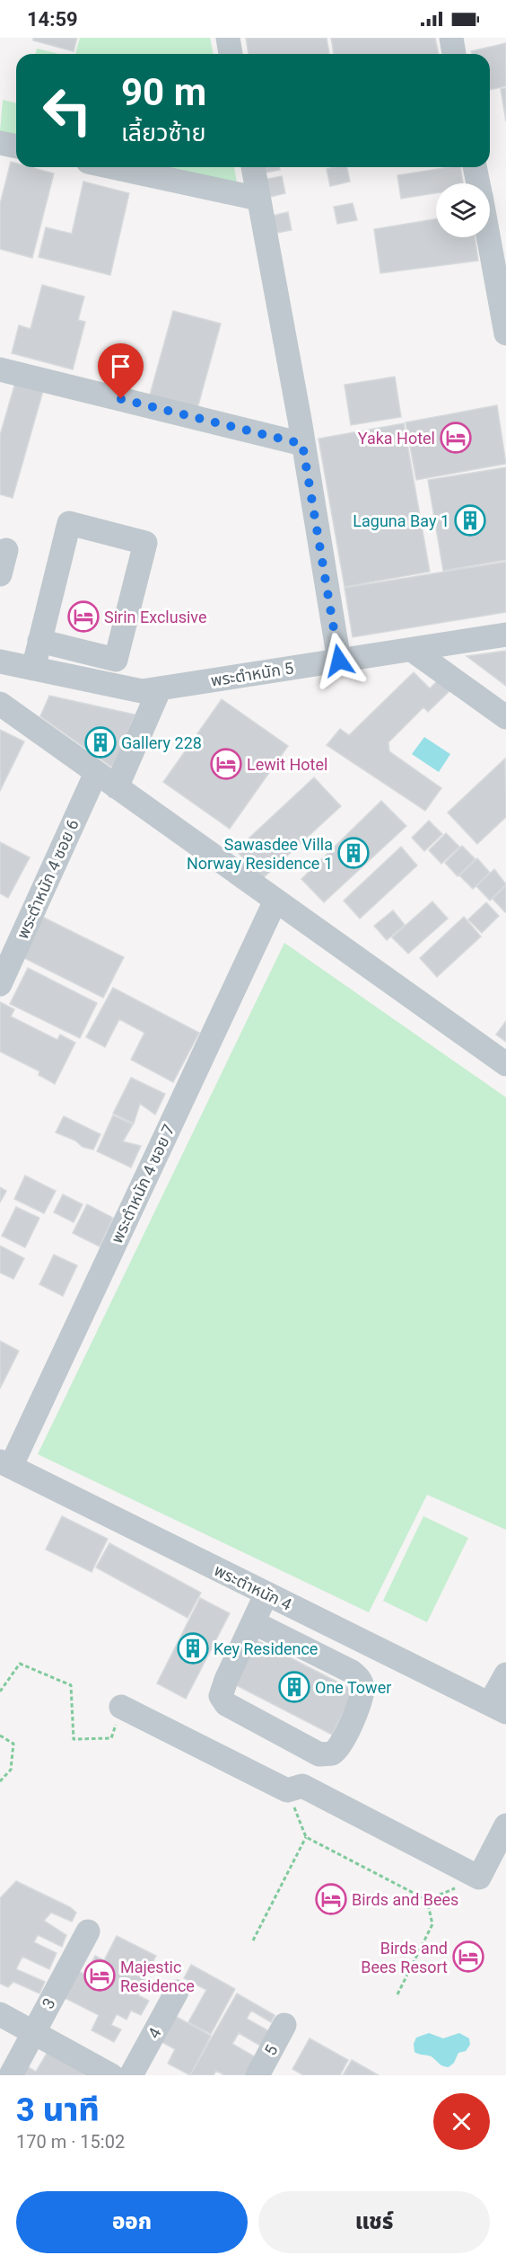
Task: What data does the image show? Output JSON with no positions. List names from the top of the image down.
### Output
{
  "streets": {
    "street": [
      "พระตำหนัก 5",
      "พระตำหนัก 4 ซอย 6",
      "พระตำหนัก 4 ซอย 7",
      "พระตำหนัก 4",
      "3",
      "4",
      "5"
    ]
  },
  "crossings": [
    ["พระตำหนัก 4 ซอย 7", "พระตำหนัก 4"]
  ],
  "places": {
    "hotel": [
      "Yaka Hotel",
      "Sirin Exclusive",
      "Lewit Hotel",
      "Birds and Bees",
      "Birds and Bees Resort",
      "Majestic Residence"
    ],
    "building": [
      "Laguna Bay 1",
      "Gallery 228",
      "Sawasdee Villa Norway Residence 1",
      "Key Residence",
      "One Tower"
    ]
  },
  "page": {
    "status": "14:59",
    "turn": ["90 m", "เลี้ยวซ้าย"],
    "heading": ["3 นาที", "170 m · 15:02"],
    "buttons": ["ออก", "แชร์"]
  }
}
